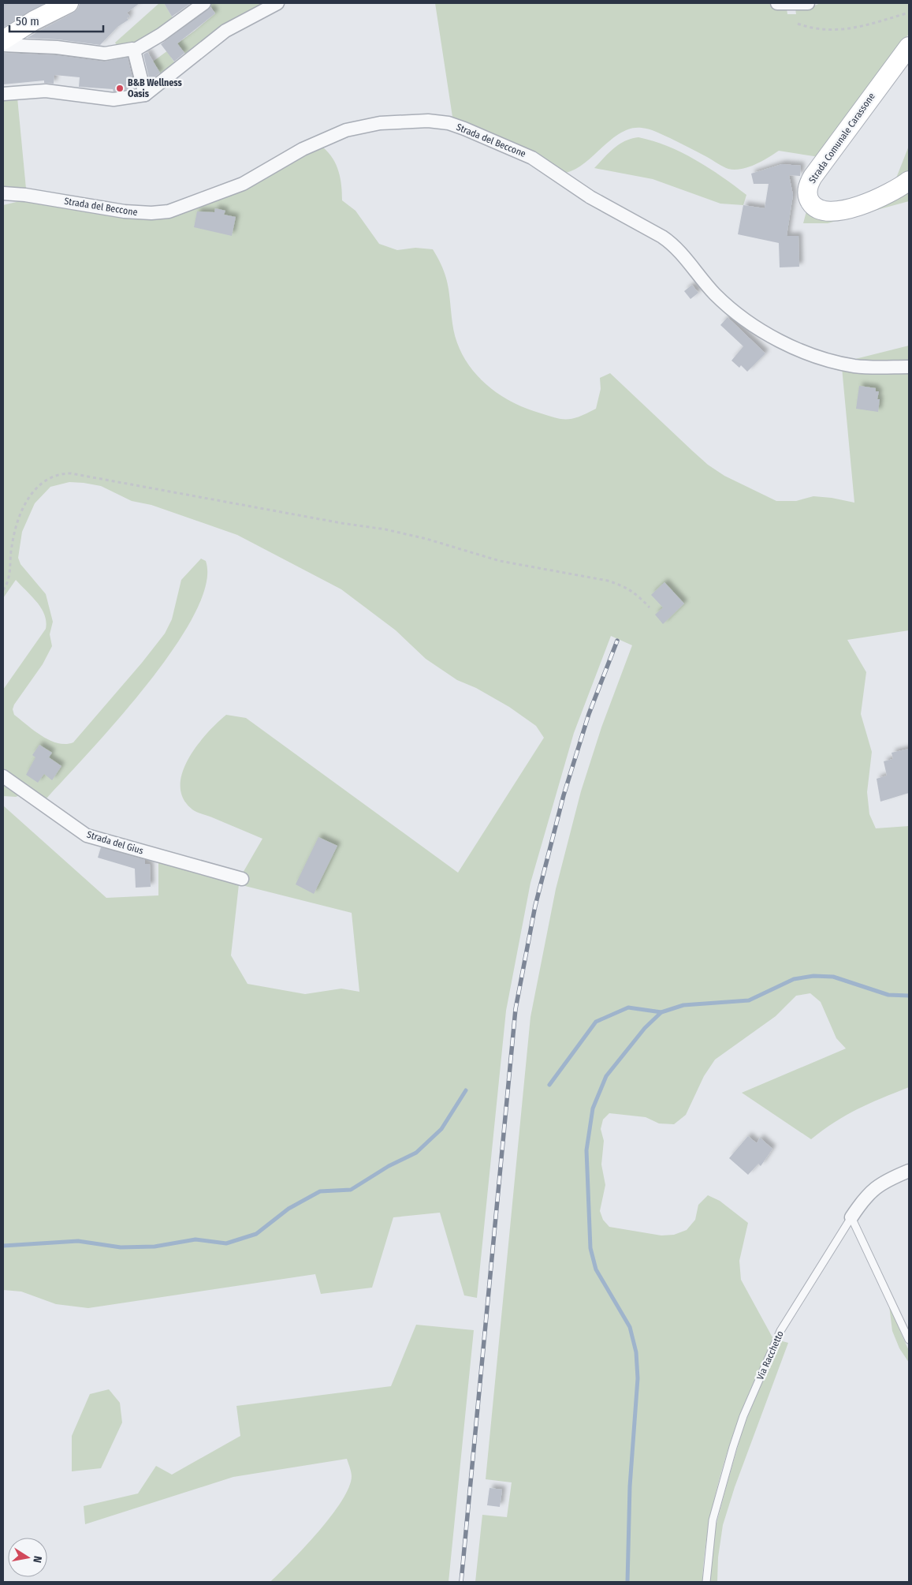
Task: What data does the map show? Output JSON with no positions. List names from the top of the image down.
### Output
{
  "streets": {
    "street": [
      "Strada Comunale Carassone",
      "Strada del Beccone",
      "Strada del Gius",
      "Via Racchetto"
    ]
  },
  "places": ["B&B Wellness Oasis"],
  "scale_bar": "50 m",
  "north": "right"
}
